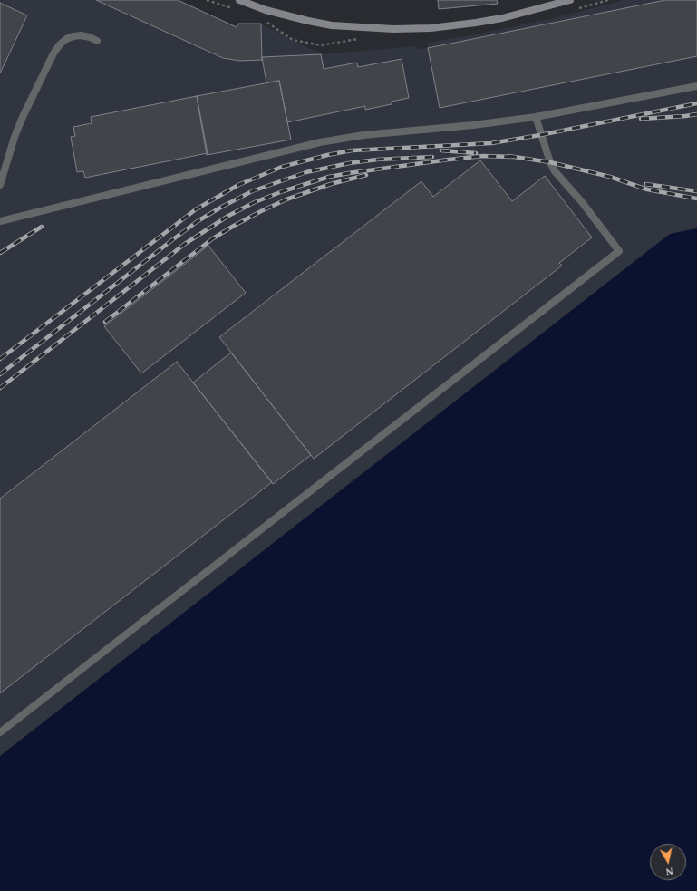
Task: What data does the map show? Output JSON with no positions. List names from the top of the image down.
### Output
{
  "north": "bottom"
}
